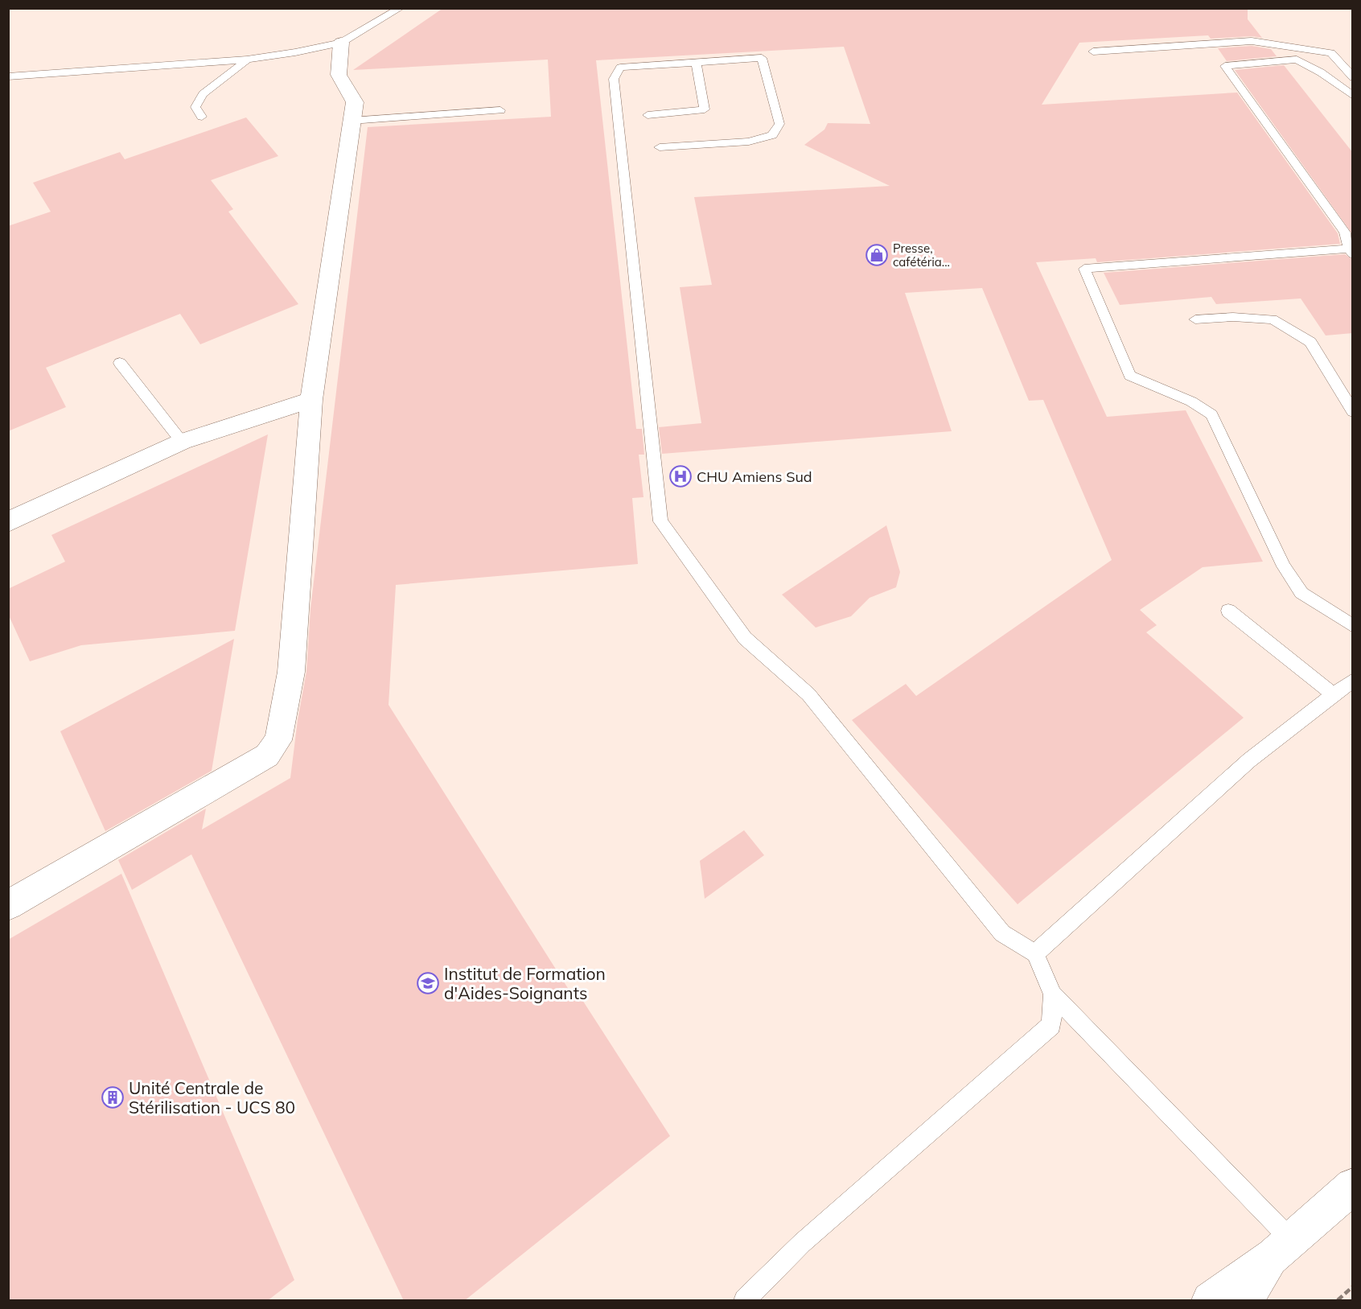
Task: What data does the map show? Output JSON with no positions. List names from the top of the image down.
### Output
{
  "places": {
    "shop": ["Presse, cafétéria..."],
    "hospital": ["CHU Amiens Sud"],
    "school or university": ["Institut de Formation d'Aides-Soignants"],
    "building": ["Unité Centrale de Stérilisation - UCS 80"]
  }
}
